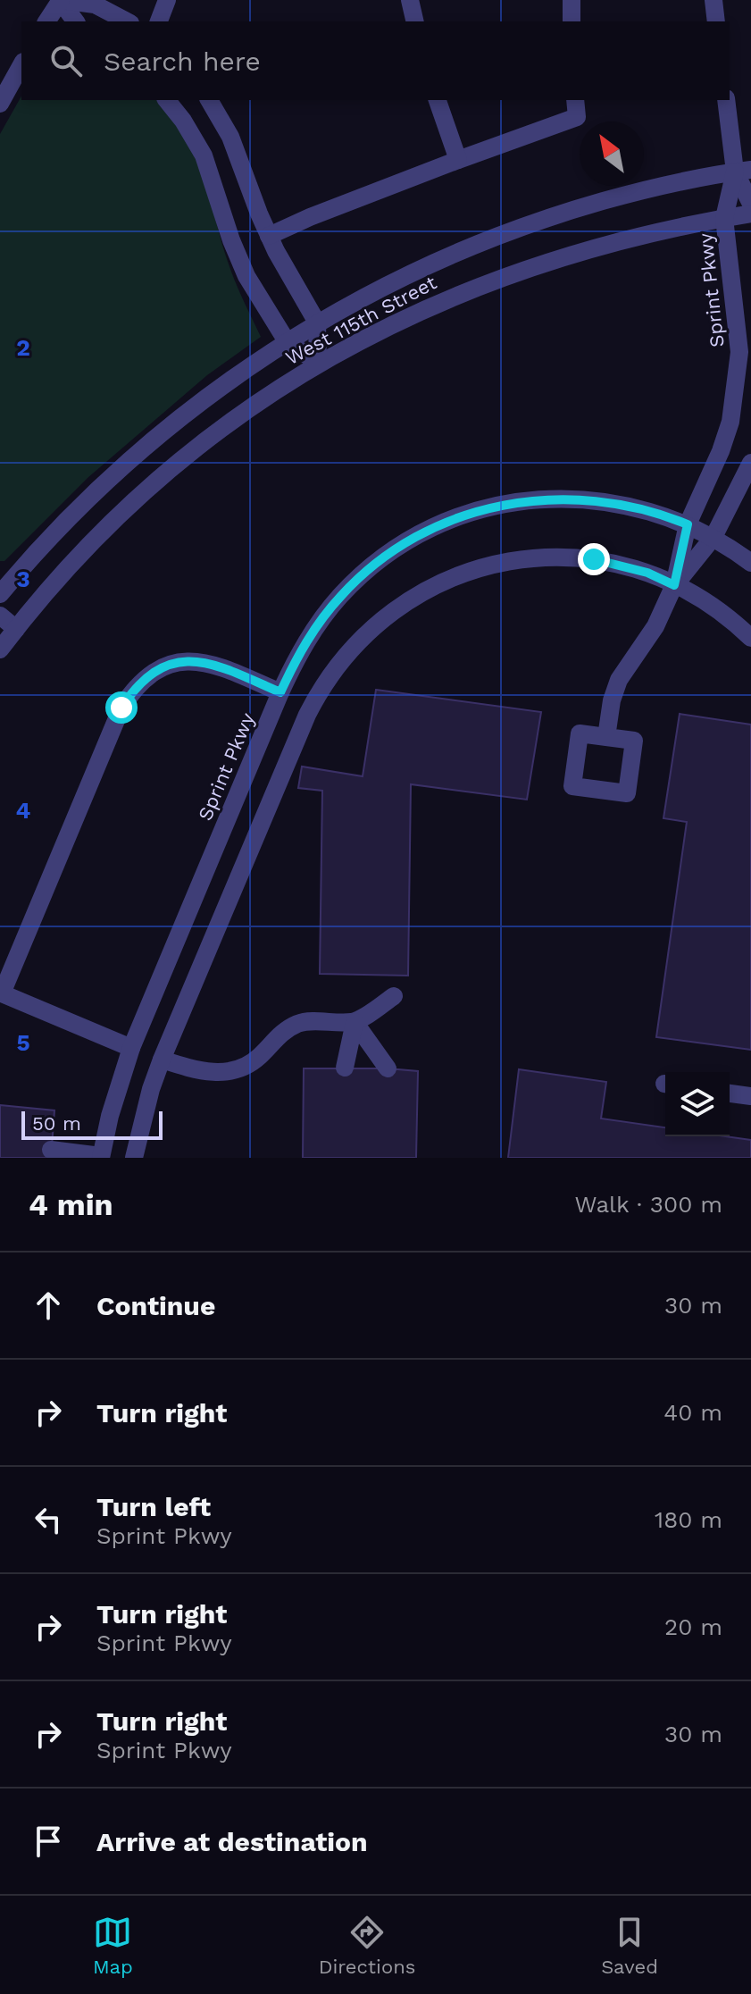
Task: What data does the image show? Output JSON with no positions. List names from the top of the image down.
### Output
{
  "streets": {
    "street": ["Sprint Pkwy", "West 115th Street"]
  },
  "crossings": [
    ["Sprint Pkwy", "West 115th Street"]
  ],
  "scale_bar": "50 m",
  "north": "top left",
  "page": {
    "search": "Search here",
    "scale": "50 m",
    "heading": ["4 min", "Walk · 300 m"],
    "list": [
      ["Continue", "30 m"],
      ["Turn right", "40 m"],
      ["Turn left", "Sprint Pkwy", "180 m"],
      ["Turn right", "Sprint Pkwy", "20 m"],
      ["Turn right", "Sprint Pkwy", "30 m"],
      "Arrive at destination"
    ],
    "nav": ["Map", "Directions", "Saved"]
  },
  "grid": {
    "rows": [
      "2",
      "3",
      "4",
      "5"
    ]
  }
}
